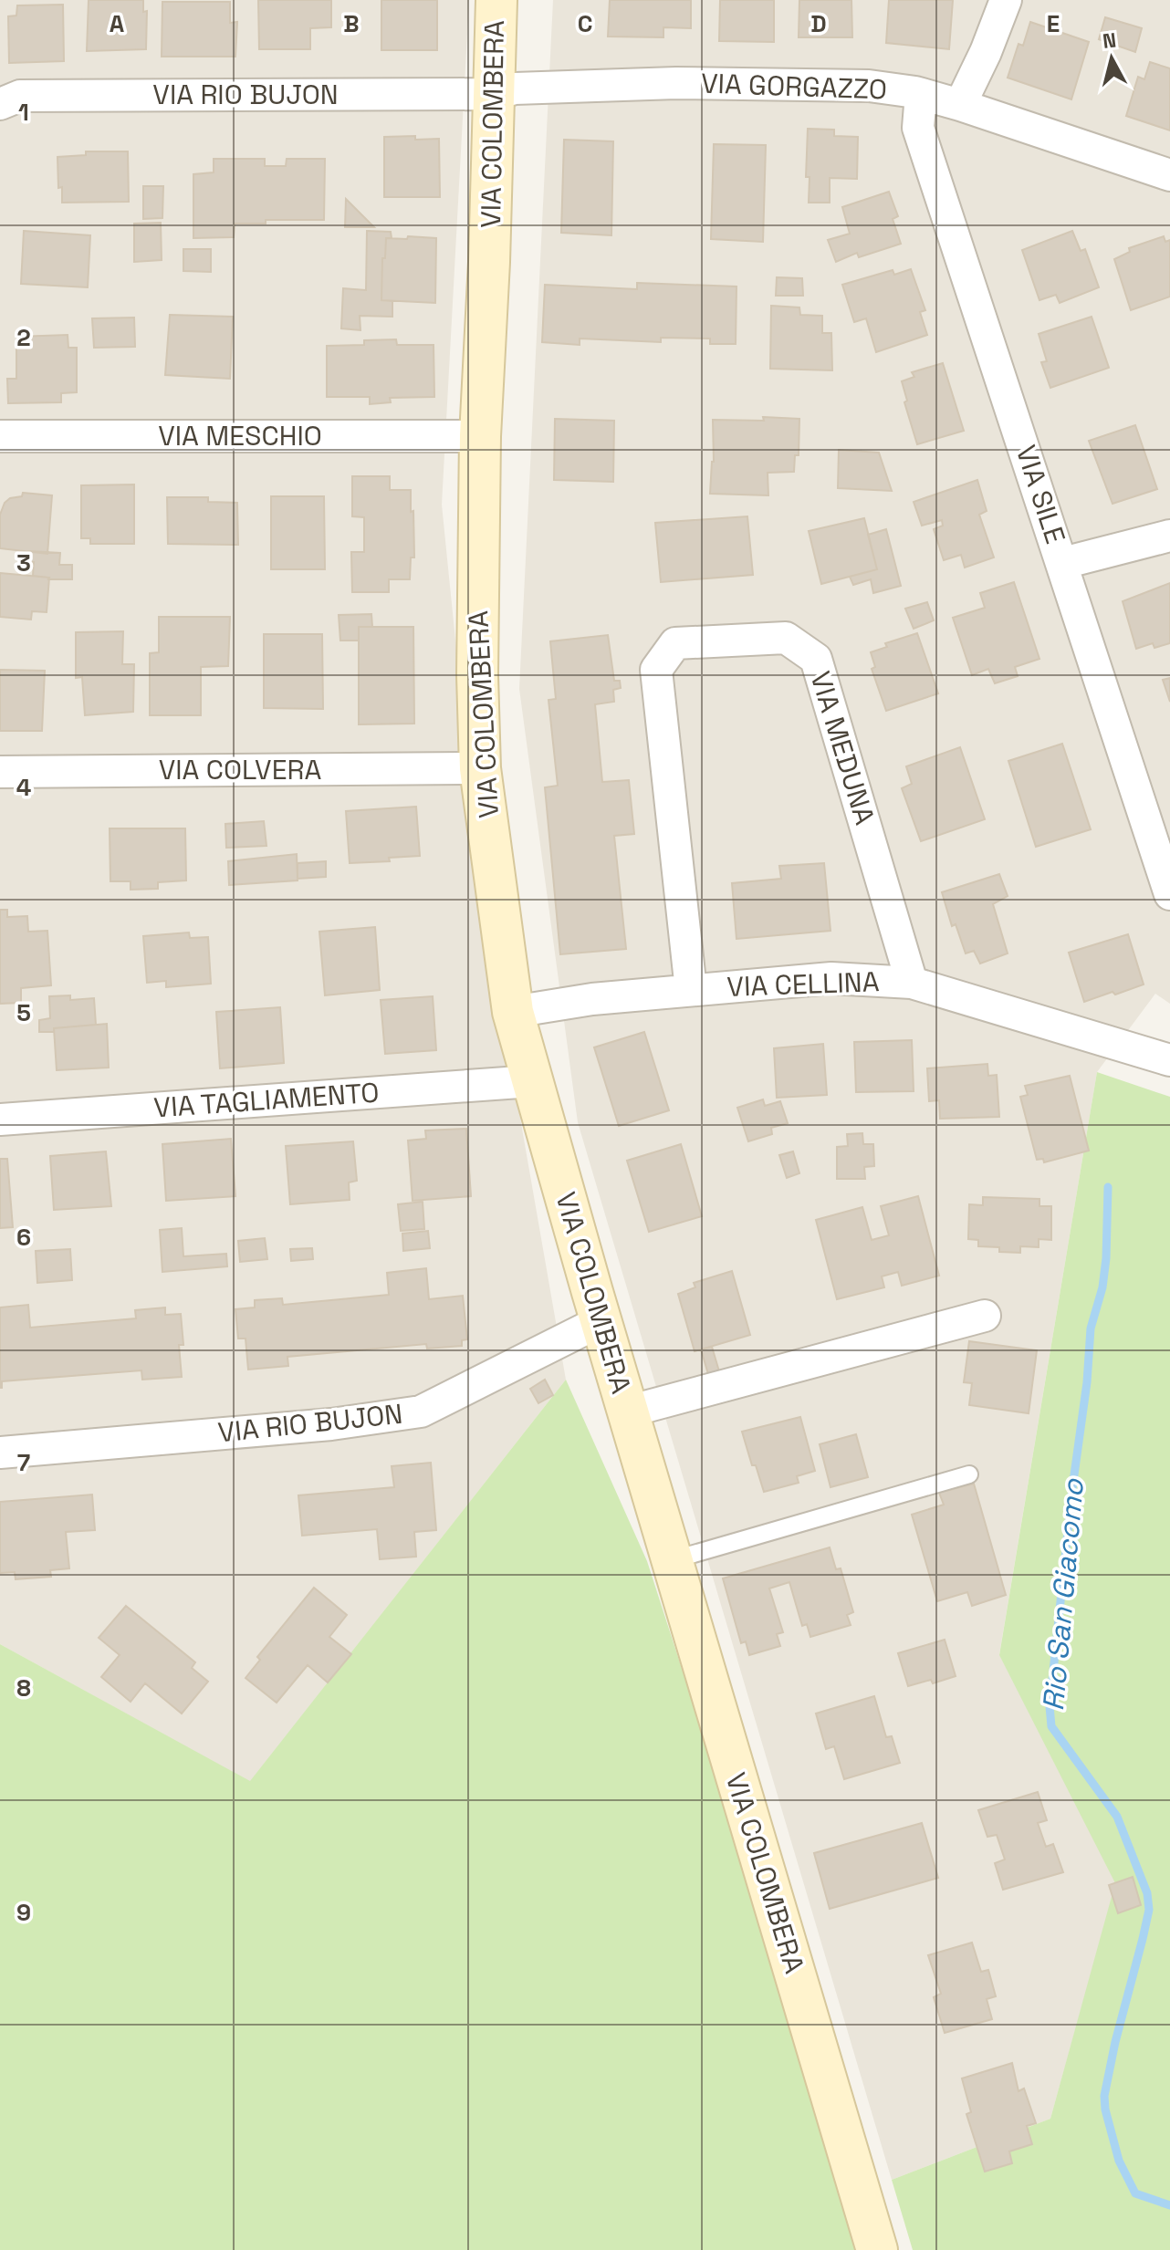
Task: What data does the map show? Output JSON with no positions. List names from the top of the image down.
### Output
{
  "streets": {
    "street": [
      "VIA GORGAZZO",
      "VIA RIO BUJON",
      "VIA COLOMBERA",
      "VIA MESCHIO",
      "VIA SILE",
      "VIA MEDUNA",
      "VIA COLVERA",
      "VIA CELLINA",
      "VIA TAGLIAMENTO"
    ]
  },
  "crossings": [
    ["VIA GORGAZZO", "VIA RIO BUJON"],
    ["VIA GORGAZZO", "VIA COLOMBERA"],
    ["VIA GORGAZZO", "VIA SILE"],
    ["VIA RIO BUJON", "VIA COLOMBERA"],
    ["VIA COLOMBERA", "VIA MESCHIO"],
    ["VIA COLOMBERA", "VIA COLVERA"],
    ["VIA COLOMBERA", "VIA CELLINA"],
    ["VIA COLOMBERA", "VIA TAGLIAMENTO"],
    ["VIA MEDUNA", "VIA CELLINA"]
  ],
  "water": ["Rio San Giacomo"],
  "north": "top",
  "grid": {
    "columns": [
      "A",
      "B",
      "C",
      "D",
      "E"
    ],
    "rows": [
      "1",
      "2",
      "3",
      "4",
      "5",
      "6",
      "7",
      "8",
      "9"
    ]
  }
}
